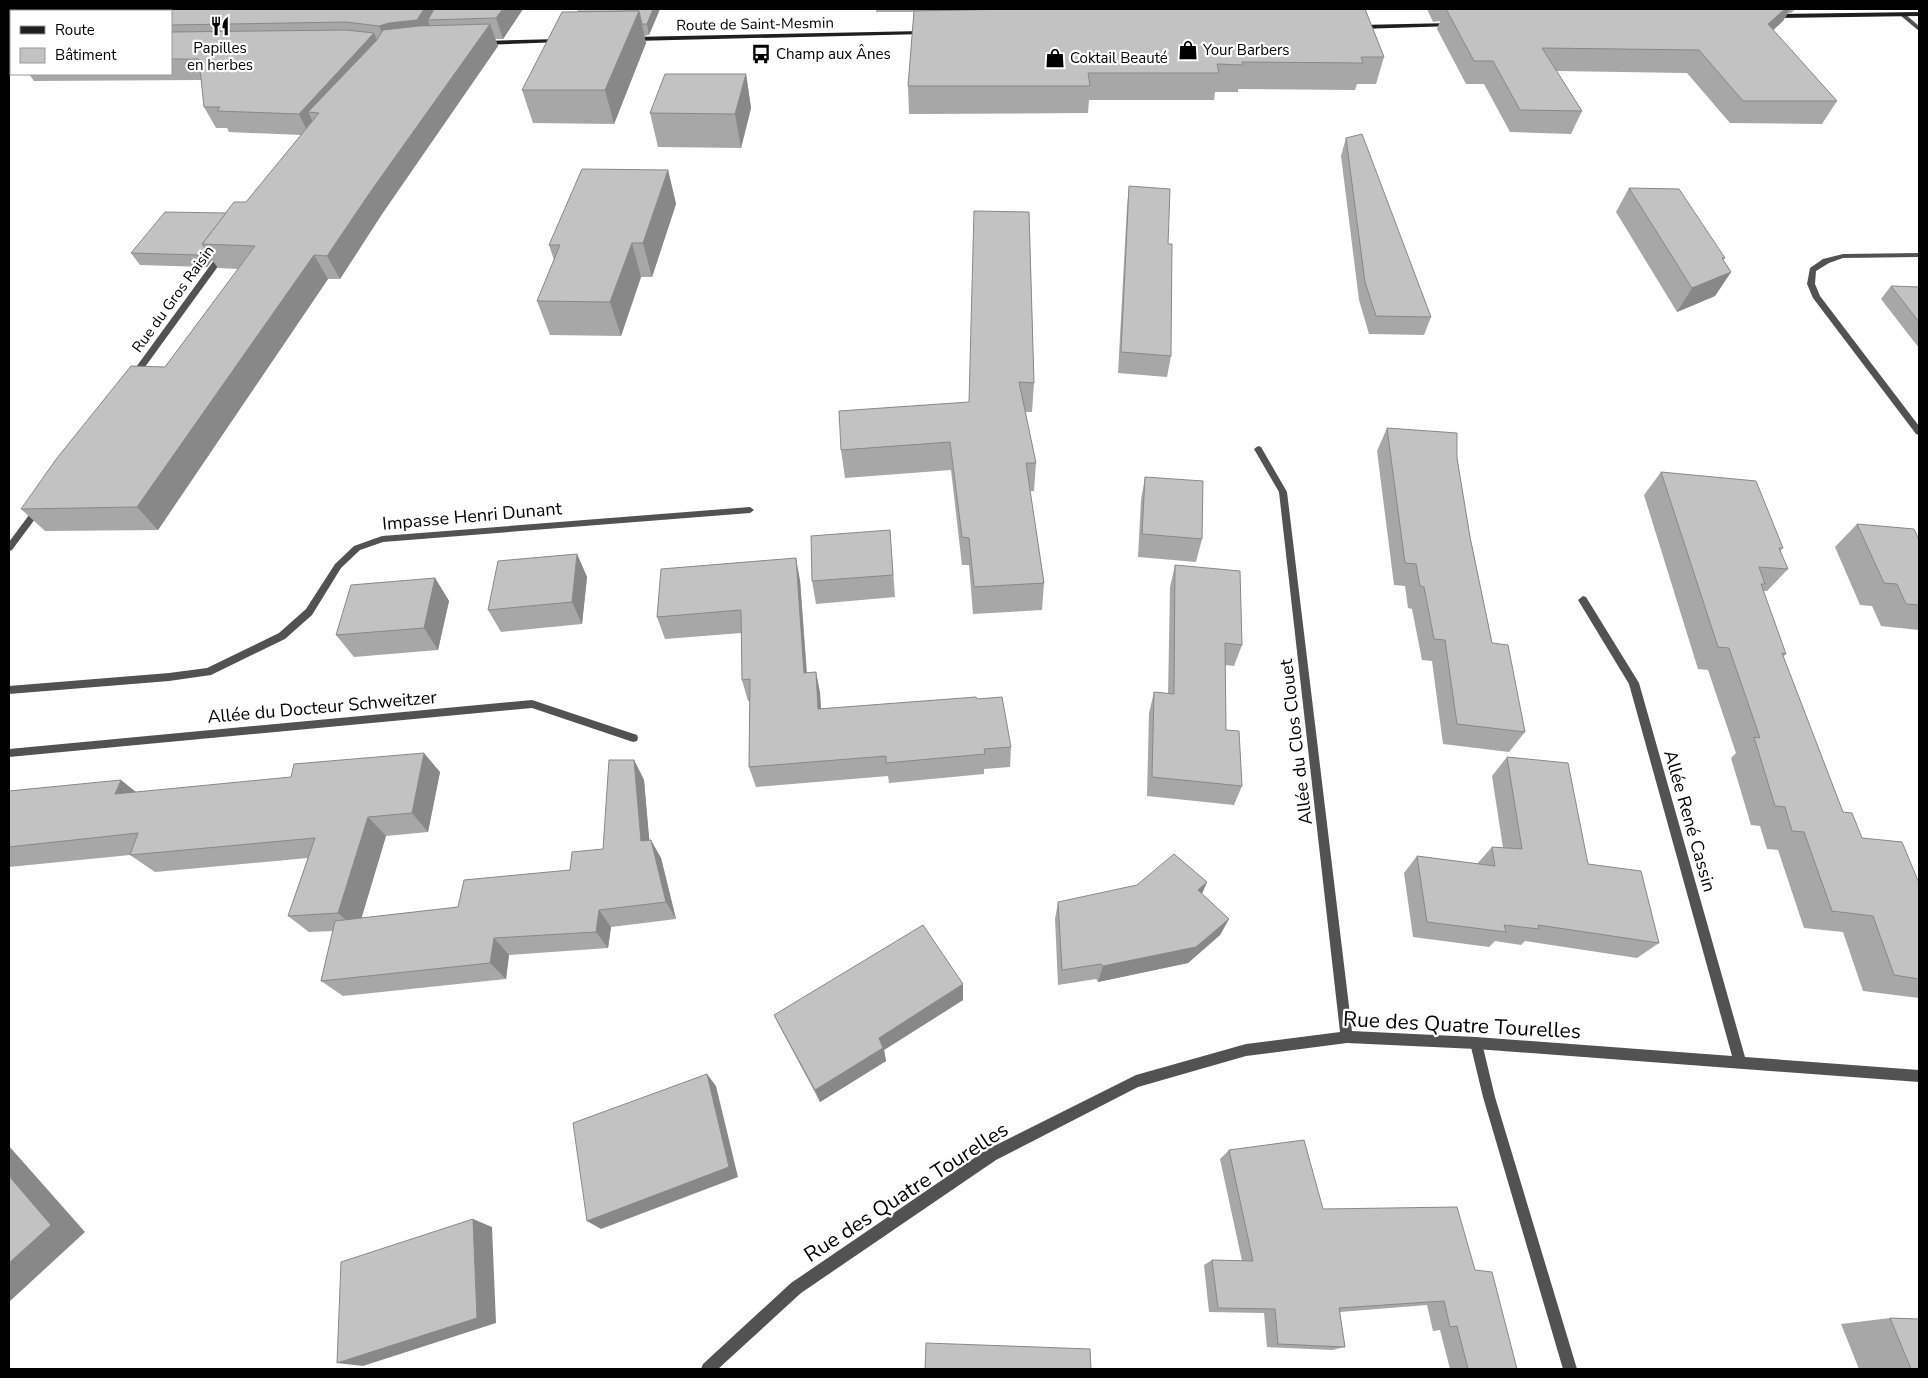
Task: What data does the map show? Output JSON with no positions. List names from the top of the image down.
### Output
{
  "streets": {
    "main road": ["Route de Saint-Mesmin"],
    "street": [
      "Rue du Gros Raisin",
      "Impasse Henri Dunant",
      "Allée du Docteur Schweitzer",
      "Allée du Clos Clouet",
      "Allée René Cassin",
      "Rue des Quatre Tourelles"
    ]
  },
  "crossings": [
    ["Allée du Clos Clouet", "Rue des Quatre Tourelles"],
    ["Allée René Cassin", "Rue des Quatre Tourelles"]
  ],
  "places": {
    "restaurant": ["Papilles en herbes"],
    "shop": ["Your Barbers", "Coktail Beauté"],
    "bus stop": ["Champ aux Ânes"]
  },
  "legend": ["Route", "Bâtiment"]
}
